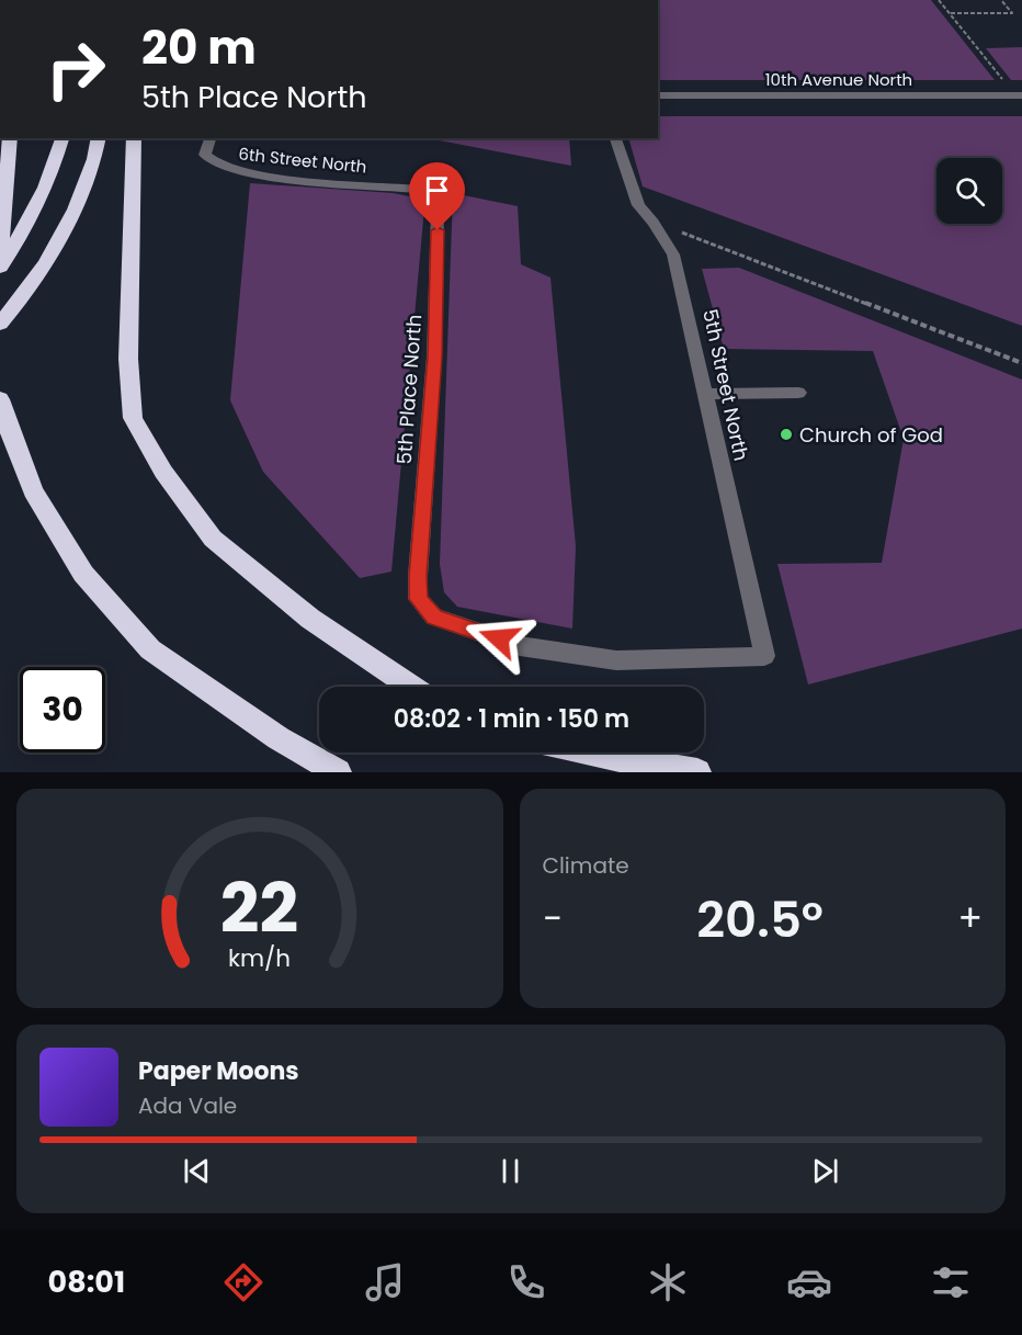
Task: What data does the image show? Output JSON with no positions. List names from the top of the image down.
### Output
{
  "streets": {
    "street": [
      "10th Avenue North",
      "6th Street North",
      "5th Street North",
      "5th Place North"
    ]
  },
  "crossings": [
    ["6th Street North", "5th Place North"],
    ["5th Street North", "5th Place North"]
  ],
  "places": ["Church of God"],
  "page": {
    "turn": ["20 m", "5th Place North"],
    "limit": "30",
    "trip": "08:02 · 1 min · 150 m",
    "tile": "Climate",
    "heat": ["−", "20.5°", "+"],
    "song": ["Paper Moons", "Ada Vale"],
    "tabs": "08:01",
    "gauge": ["22", "km/h"]
  }
}
